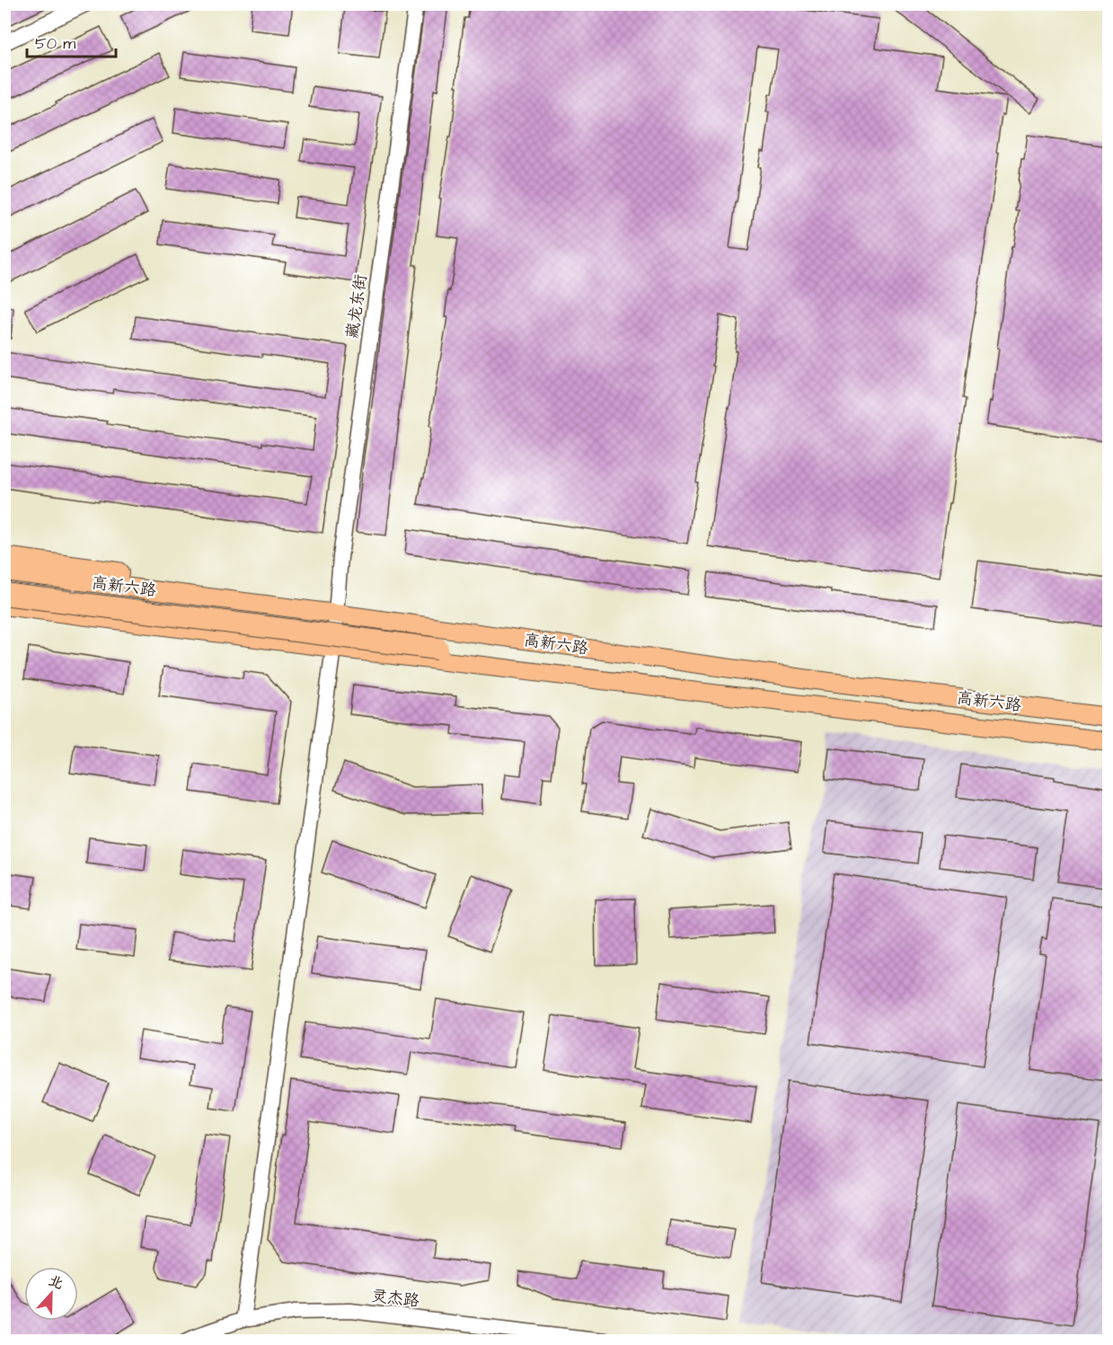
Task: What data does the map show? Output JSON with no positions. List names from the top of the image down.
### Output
{
  "streets": {
    "main road": ["高新六路"],
    "street": ["藏龙东街", "灵杰路"]
  },
  "crossings": [
    ["藏龙东街", "高新六路"],
    ["藏龙东街", "灵杰路"]
  ],
  "scale_bar": "50 m",
  "north": "top"
}
